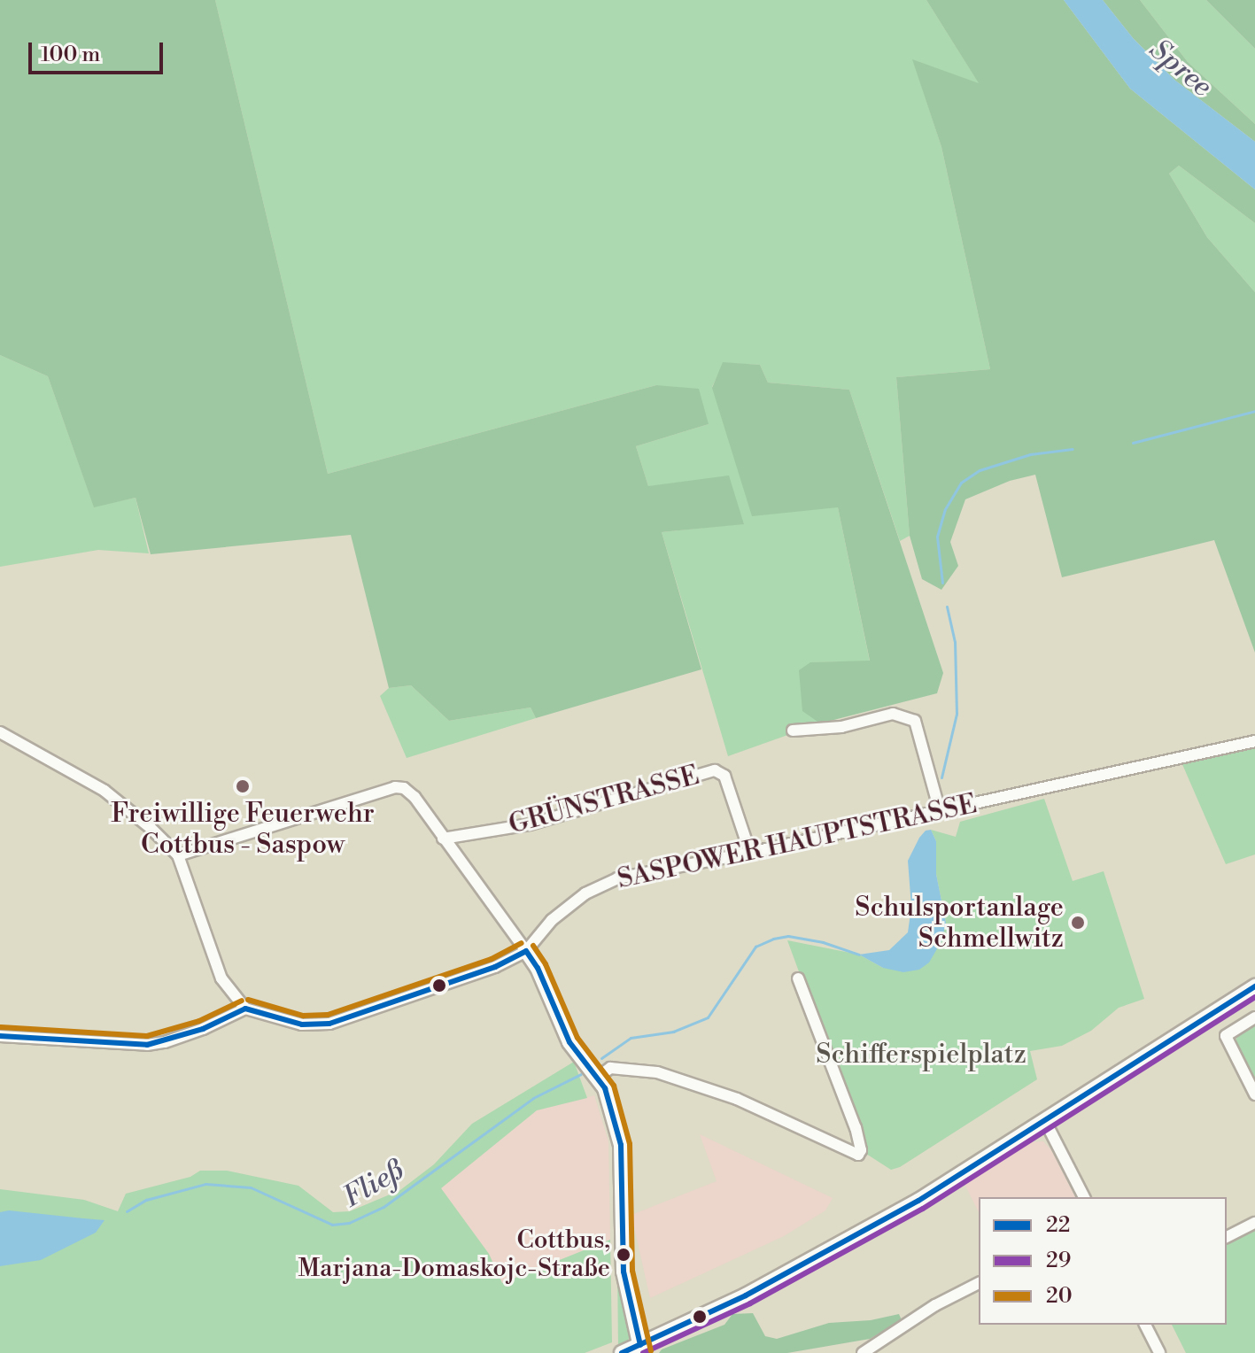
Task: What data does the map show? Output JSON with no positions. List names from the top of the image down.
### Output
{
  "streets": {
    "street": ["GRÜNSTRASSE", "SASPOWER HAUPTSTRASSE"]
  },
  "crossings": [
    ["GRÜNSTRASSE", "SASPOWER HAUPTSTRASSE"]
  ],
  "water": ["Spree", "Fließ"],
  "parks": ["Schifferspielplatz"],
  "places": ["Freiwillige Feuerwehr Cottbus - Saspow", "Schulsportanlage Schmellwitz", "Cottbus, Marjana-Domaskojc-Straße"],
  "lines": ["transit line 20", "transit line 22", "transit line 29"],
  "legend": ["22", "29", "20"],
  "scale_bar": "100 m"
}
